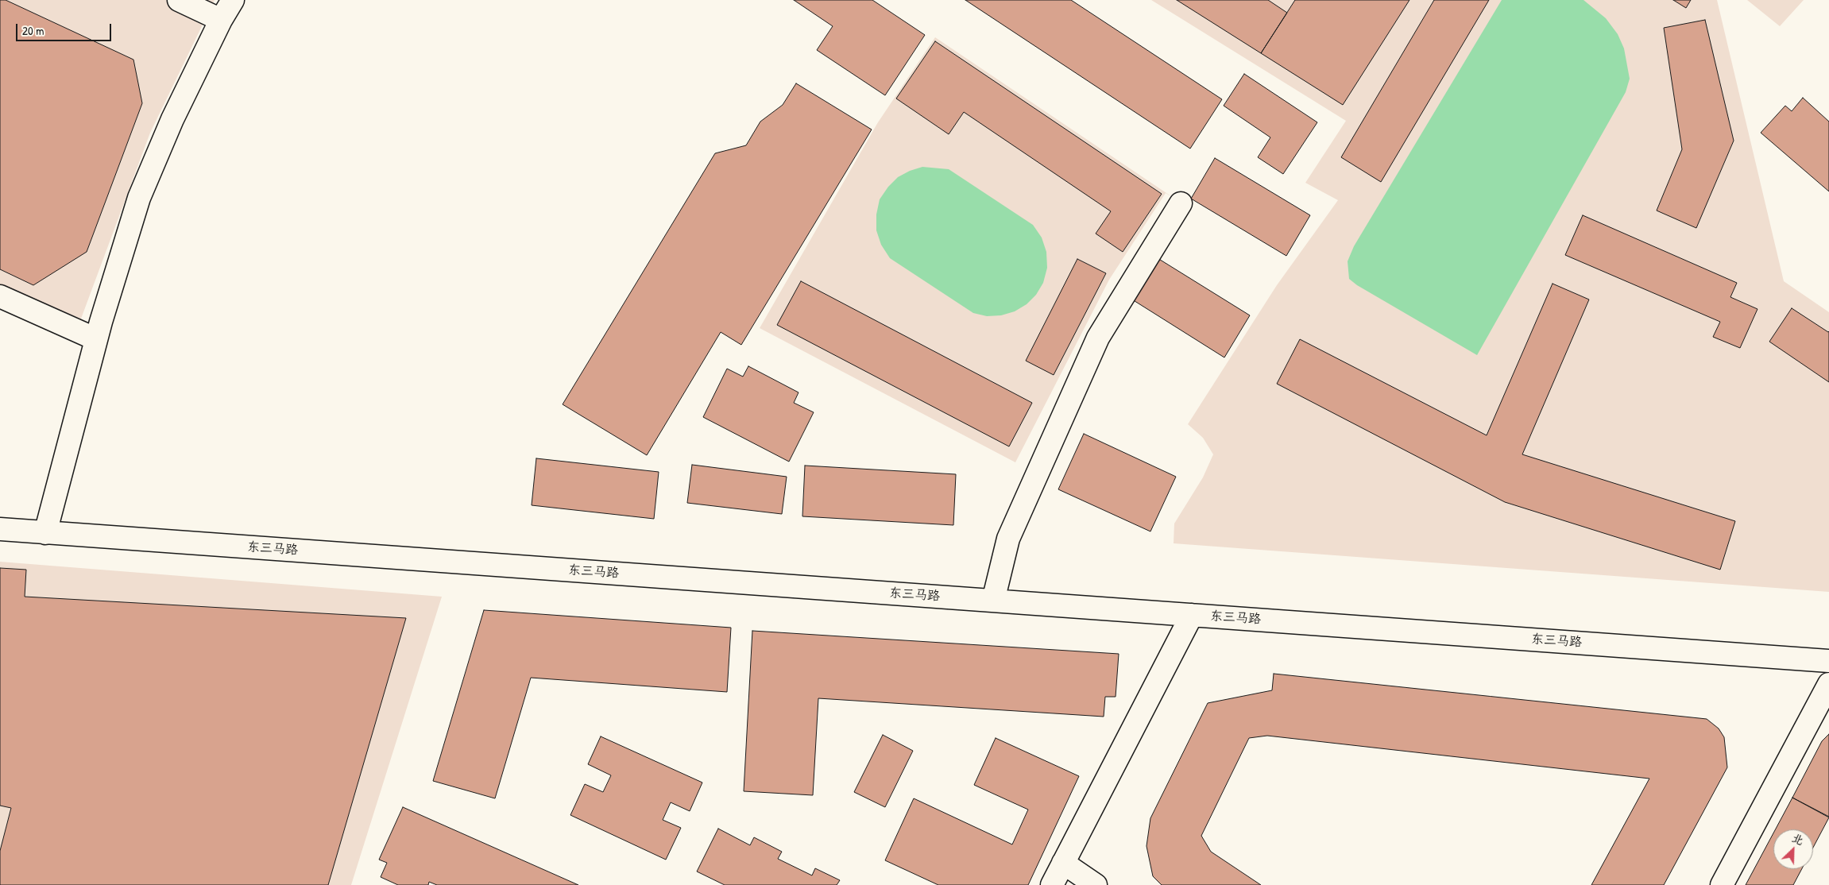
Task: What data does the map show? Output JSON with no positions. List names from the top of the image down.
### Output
{
  "streets": {
    "street": ["东三马路"]
  },
  "scale_bar": "20 m",
  "north": "top right"
}
